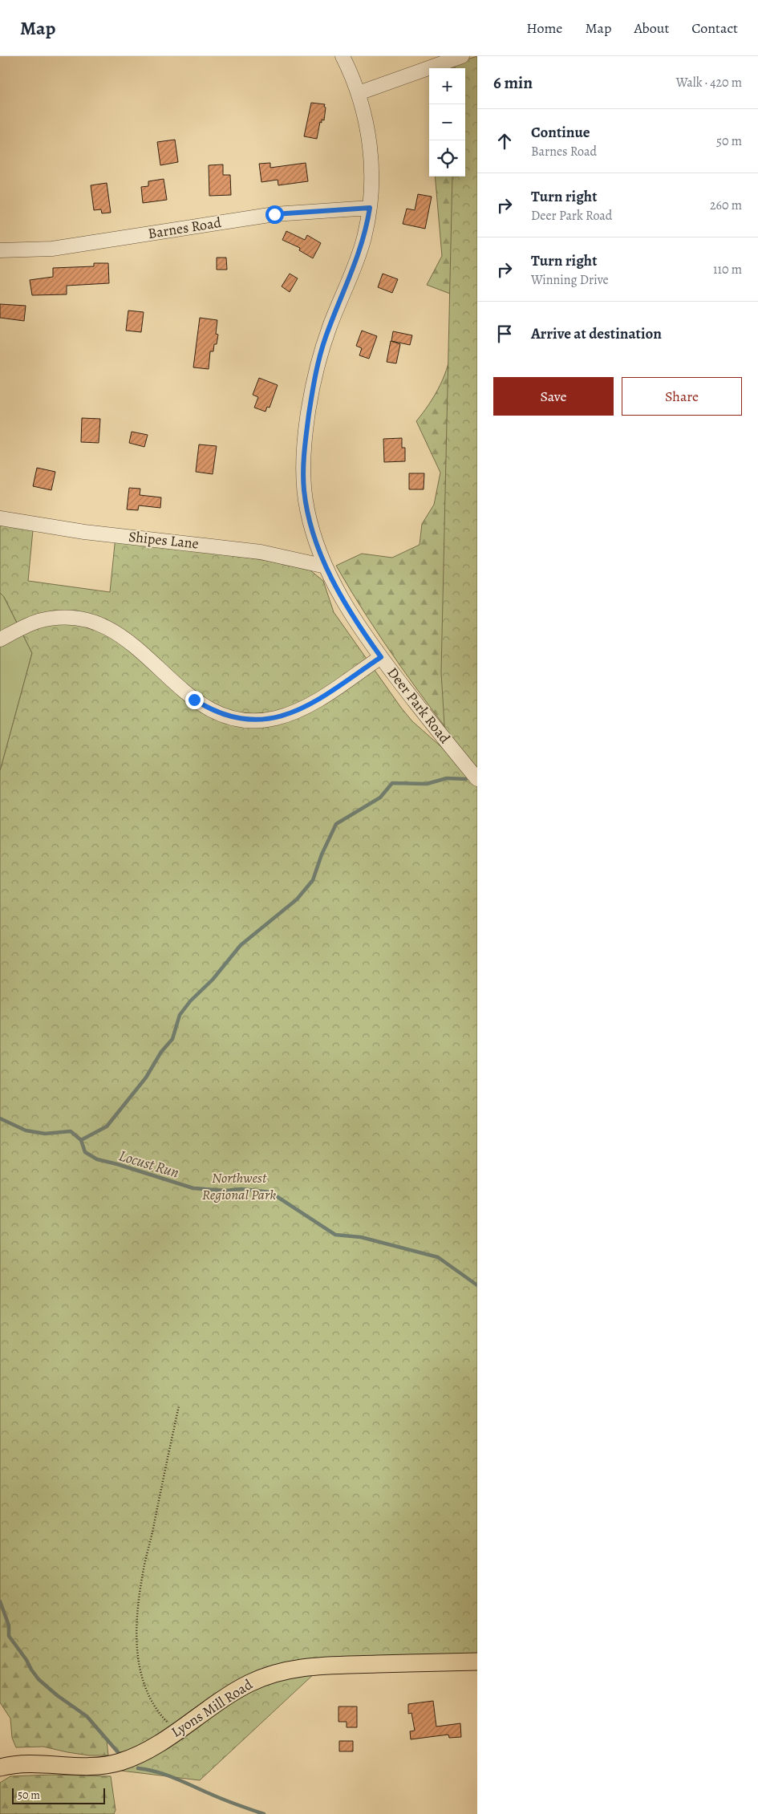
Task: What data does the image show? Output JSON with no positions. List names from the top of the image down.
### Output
{
  "streets": {
    "main road": ["Lyons Mill Road"],
    "street": ["Barnes Road", "Shipes Lane", "Deer Park Road"]
  },
  "crossings": [
    ["Barnes Road", "Deer Park Road"],
    ["Shipes Lane", "Deer Park Road"]
  ],
  "water": ["Locust Run"],
  "parks": ["Northwest Regional Park"],
  "scale_bar": "50 m",
  "page": {
    "header": "Map",
    "nav": [
      "Home",
      "Map",
      "About",
      "Contact"
    ],
    "heading": ["6 min", "Walk · 420 m"],
    "map_buttons": ["+", "−"],
    "list": [
      ["Continue", "Barnes Road", "50 m"],
      ["Turn right", "Deer Park Road", "260 m"],
      ["Turn right", "Winning Drive", "110 m"],
      "Arrive at destination"
    ],
    "buttons": ["Save", "Share"],
    "scale": "50 m"
  }
}
